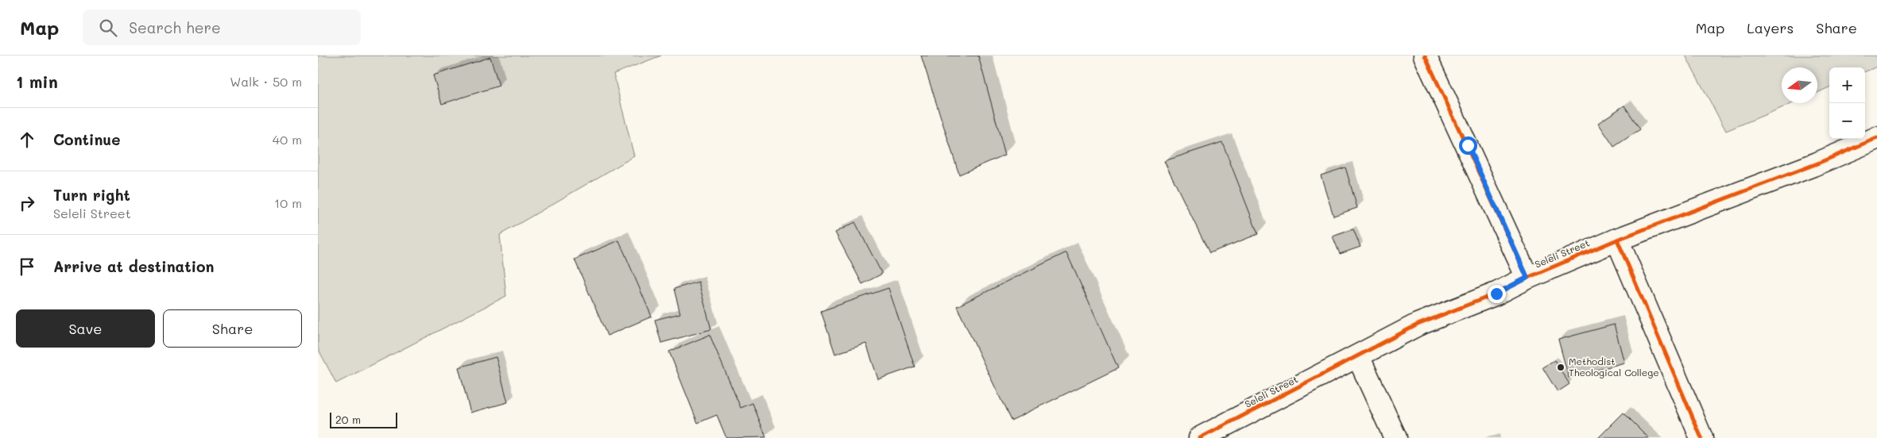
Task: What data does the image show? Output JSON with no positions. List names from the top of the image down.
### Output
{
  "streets": {
    "street": ["Seleli Street"]
  },
  "places": ["Methodist Theological College"],
  "scale_bar": "20 m",
  "north": "left",
  "page": {
    "header": "Map",
    "search": "Search here",
    "nav": ["Map", "Layers", "Share"],
    "heading": ["1 min", "Walk · 50 m"],
    "map_buttons": ["+", "−"],
    "list": [
      ["Continue", "40 m"],
      ["Turn right", "Seleli Street", "10 m"],
      "Arrive at destination"
    ],
    "buttons": ["Save", "Share"],
    "scale": "20 m"
  }
}
